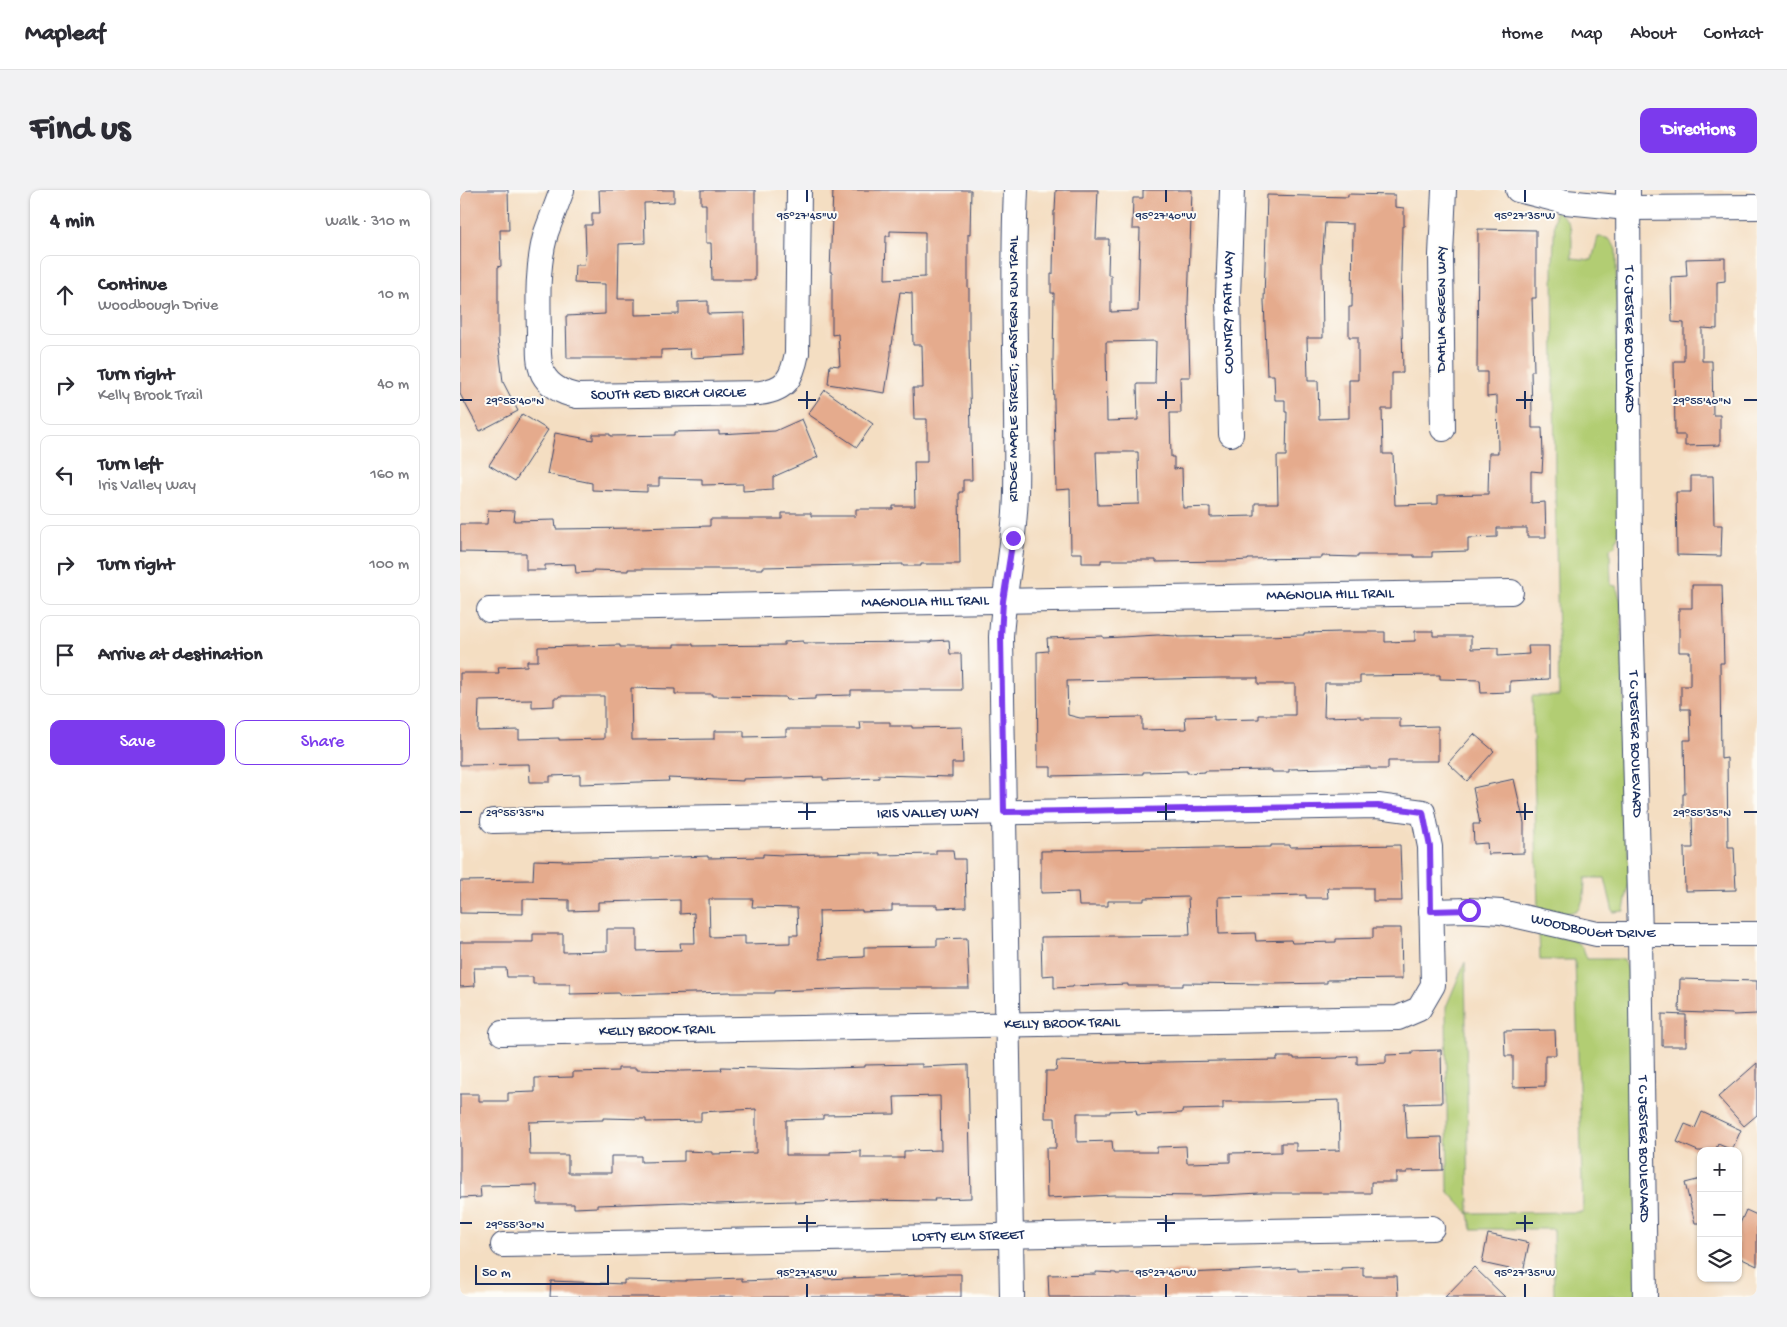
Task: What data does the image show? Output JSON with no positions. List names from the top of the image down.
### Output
{
  "streets": {
    "street": [
      "DAHLIA GREEN WAY",
      "COUNTRY PATH WAY",
      "T C JESTER BOULEVARD",
      "RIDGE MAPLE STREET; EASTERN RUN TRAIL",
      "SOUTH RED BIRCH CIRCLE",
      "MAGNOLIA HILL TRAIL",
      "IRIS VALLEY WAY",
      "WOODBOUGH DRIVE",
      "KELLY BROOK TRAIL",
      "LOFTY ELM STREET"
    ]
  },
  "crossings": [
    ["T C JESTER BOULEVARD", "WOODBOUGH DRIVE"],
    ["RIDGE MAPLE STREET; EASTERN RUN TRAIL", "MAGNOLIA HILL TRAIL"],
    ["RIDGE MAPLE STREET; EASTERN RUN TRAIL", "IRIS VALLEY WAY"],
    ["RIDGE MAPLE STREET; EASTERN RUN TRAIL", "KELLY BROOK TRAIL"],
    ["RIDGE MAPLE STREET; EASTERN RUN TRAIL", "LOFTY ELM STREET"],
    ["IRIS VALLEY WAY", "KELLY BROOK TRAIL"],
    ["WOODBOUGH DRIVE", "KELLY BROOK TRAIL"]
  ],
  "scale_bar": "50 m",
  "page": {
    "header": "Mapleaf",
    "nav": [
      "Home",
      "Map",
      "About",
      "Contact"
    ],
    "buttons": [
      "Directions",
      ["Save", "Share"]
    ],
    "title": "Find us",
    "heading": ["4 min", "Walk · 310 m"],
    "list": [
      ["Continue", "Woodbough Drive", "10 m"],
      ["Turn right", "Kelly Brook Trail", "40 m"],
      ["Turn left", "Iris Valley Way", "160 m"],
      ["Turn right", "100 m"],
      "Arrive at destination"
    ],
    "map_buttons": ["+", "−"],
    "scale": "50 m"
  },
  "coordinates": [
    "95°27'45\"W",
    "95°27'40\"W",
    "95°27'35\"W",
    "29°55'40\"N",
    "29°55'35\"N",
    "29°55'30\"N"
  ]
}
